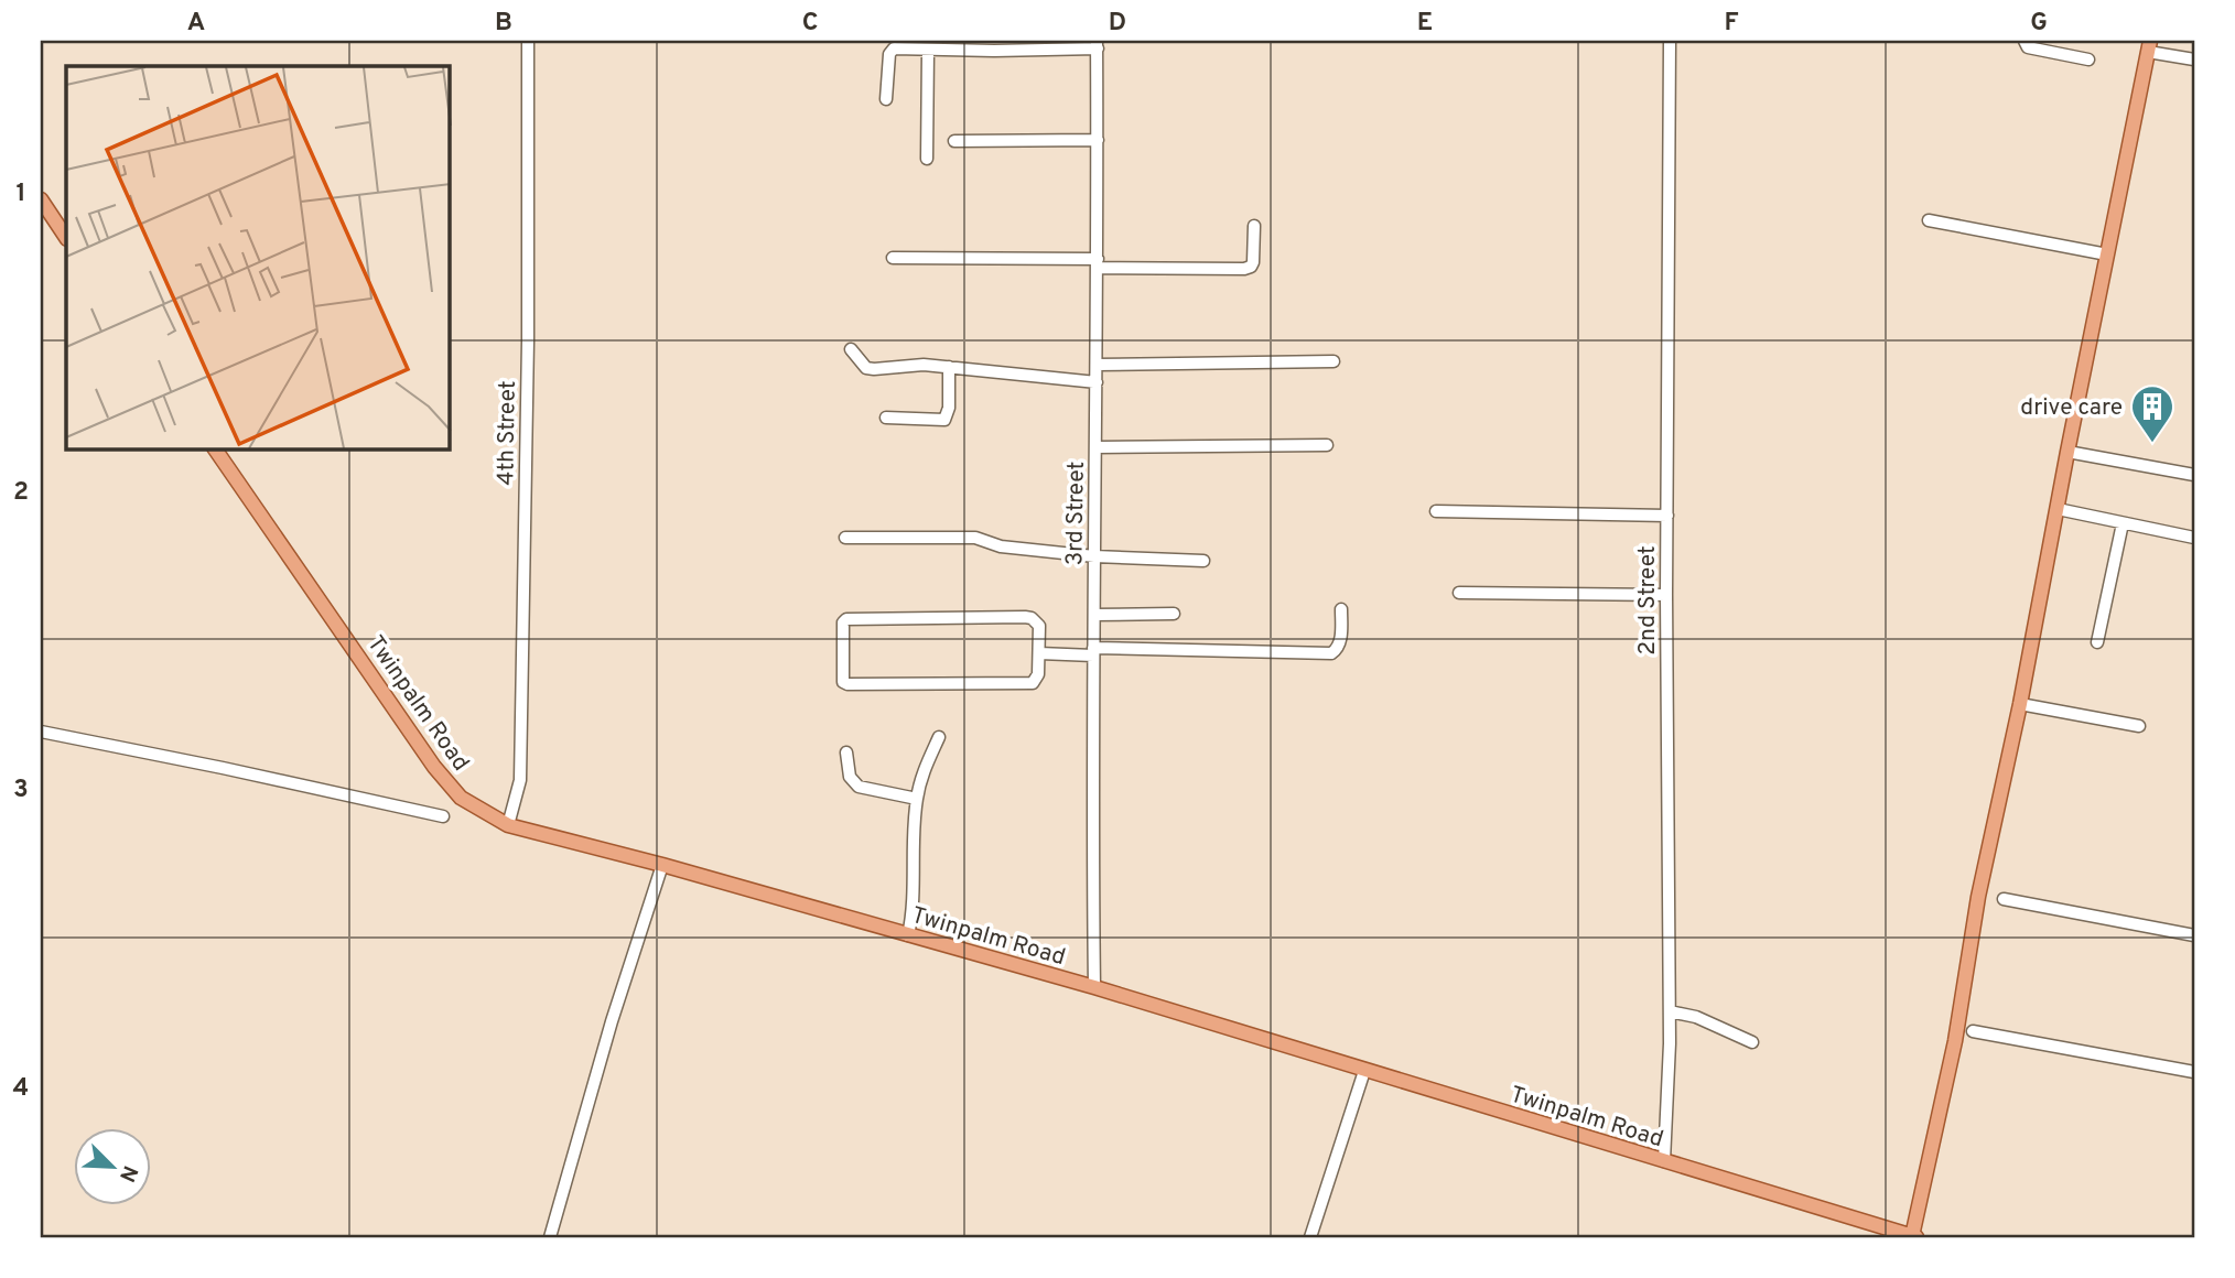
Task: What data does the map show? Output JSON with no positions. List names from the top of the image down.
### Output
{
  "streets": {
    "main road": ["Twinpalm Road"],
    "street": ["4th Street", "3rd Street", "2nd Street"]
  },
  "crossings": [
    ["4th Street", "Twinpalm Road"],
    ["3rd Street", "Twinpalm Road"],
    ["2nd Street", "Twinpalm Road"]
  ],
  "places": {
    "building": ["drive care"]
  },
  "north": "bottom right",
  "grid": {
    "columns": [
      "A",
      "B",
      "C",
      "D",
      "E",
      "F",
      "G"
    ],
    "rows": [
      "1",
      "2",
      "3",
      "4"
    ]
  }
}
